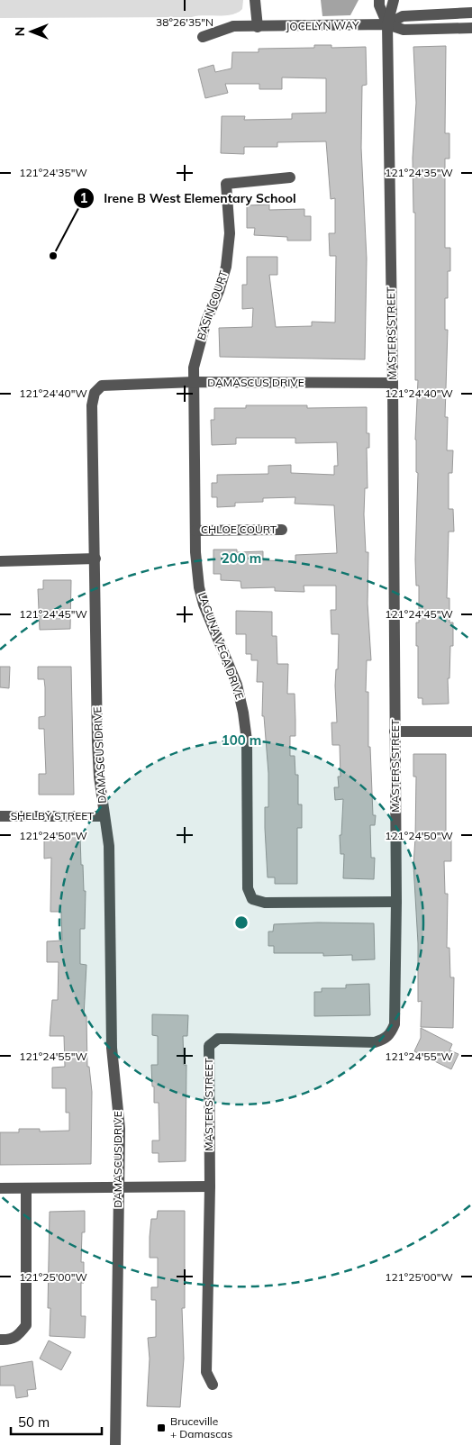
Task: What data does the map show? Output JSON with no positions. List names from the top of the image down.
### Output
{
  "streets": {
    "street": [
      "JOCELYN WAY",
      "BASIN COURT",
      "MASTERS STREET",
      "DAMASCUS DRIVE",
      "CHLOE COURT",
      "LAGUNA VEGA DRIVE",
      "SHELBY STREET"
    ]
  },
  "crossings": [
    ["JOCELYN WAY", "MASTERS STREET"],
    ["BASIN COURT", "DAMASCUS DRIVE"],
    ["BASIN COURT", "LAGUNA VEGA DRIVE"],
    ["MASTERS STREET", "DAMASCUS DRIVE"],
    ["MASTERS STREET", "LAGUNA VEGA DRIVE"],
    ["DAMASCUS DRIVE", "LAGUNA VEGA DRIVE"],
    ["DAMASCUS DRIVE", "SHELBY STREET"],
    ["CHLOE COURT", "LAGUNA VEGA DRIVE"]
  ],
  "places": {
    "other": ["Irene B West Elementary School"],
    "transit": ["Bruceville + Damascas"]
  },
  "scale_bar": "50 m",
  "north": "left",
  "coordinates": [
    "38°26'35\"N",
    "121°24'35\"W",
    "121°24'40\"W",
    "121°24'45\"W",
    "121°24'50\"W",
    "121°24'55\"W",
    "121°25'00\"W"
  ],
  "rings": ["200 m", "100 m"]
}
